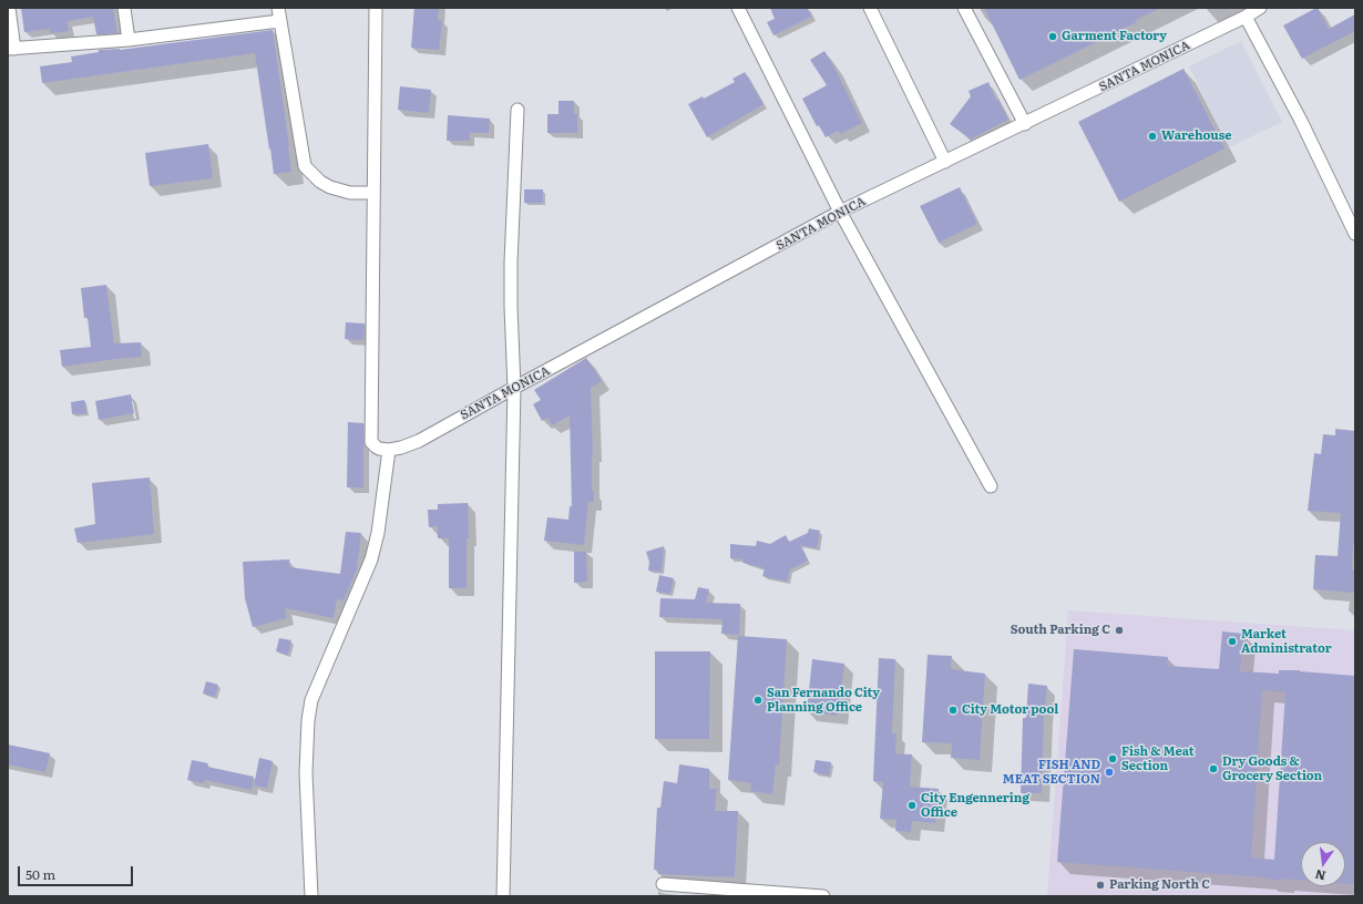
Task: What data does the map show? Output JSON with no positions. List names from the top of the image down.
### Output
{
  "streets": {
    "street": ["SANTA MONICA"]
  },
  "places": [
    "Garment Factory",
    "Warehouse",
    "South Parking C",
    "Market Administrator",
    "San Fernando City Planning Office",
    "City Motor pool",
    "Fish & Meat Section",
    "Dry Goods & Grocery Section",
    "FISH AND MEAT SECTION",
    "City Engennering Office",
    "Parking North C"
  ],
  "scale_bar": "50 m",
  "north": "bottom"
}
